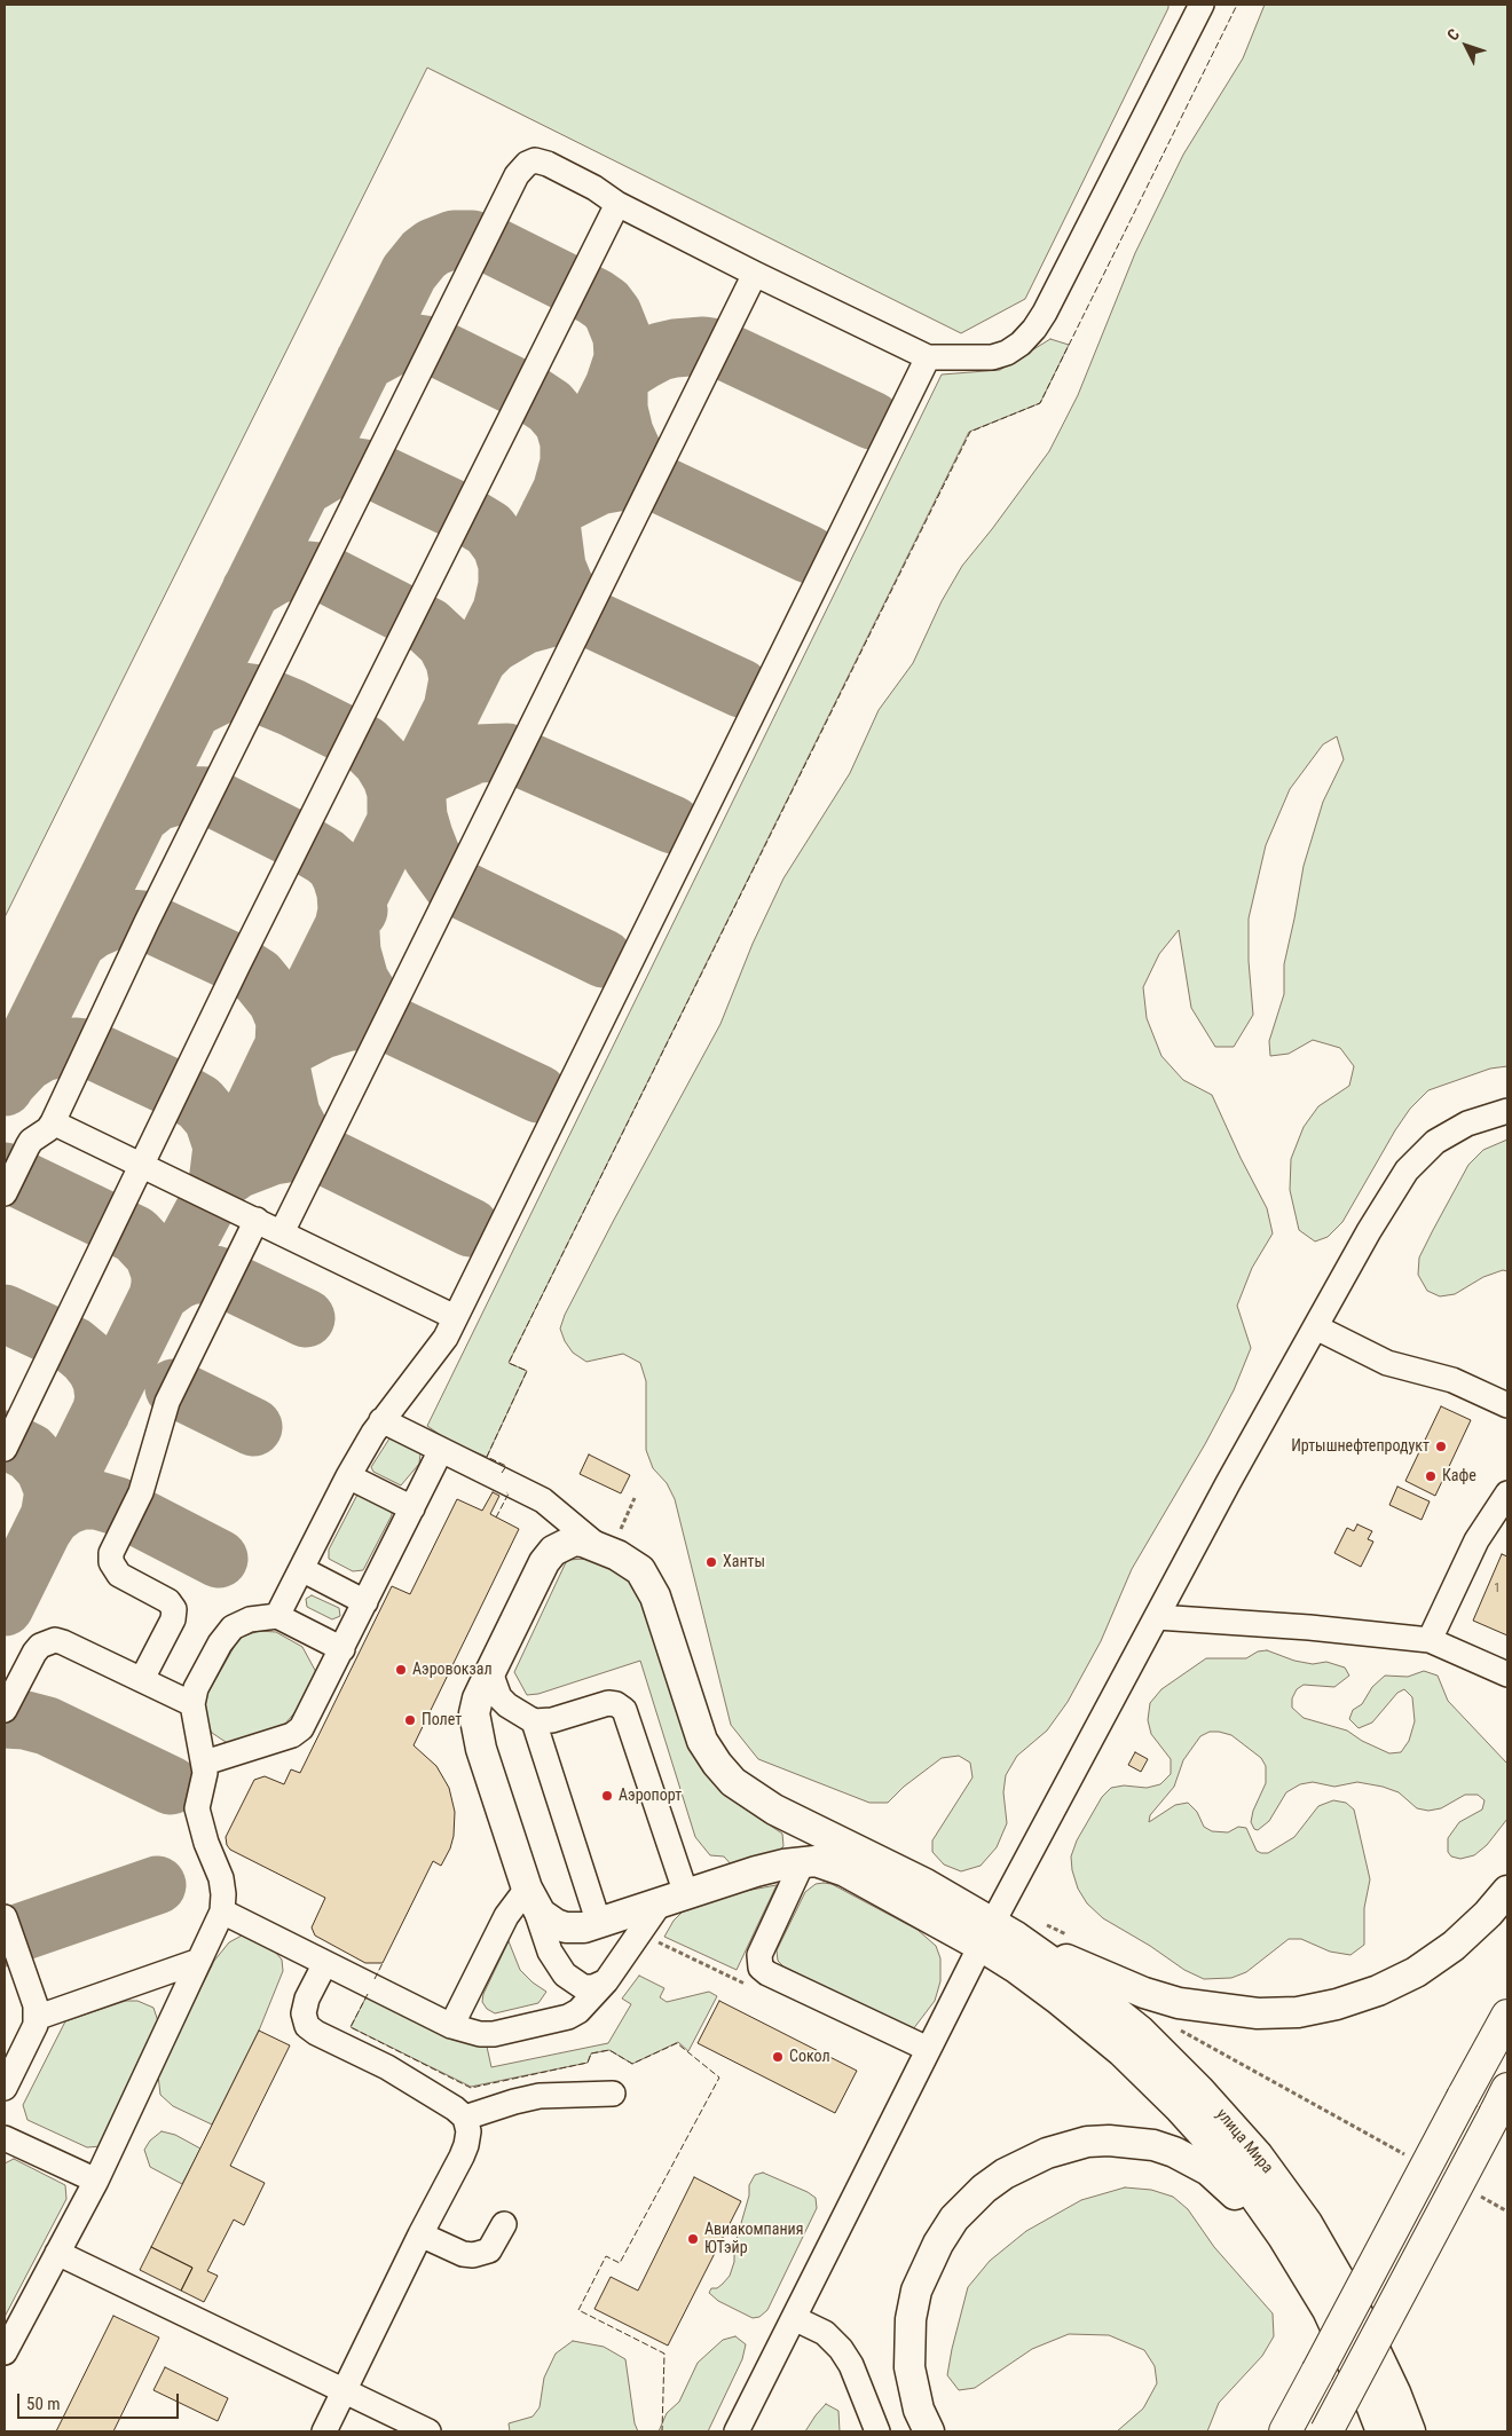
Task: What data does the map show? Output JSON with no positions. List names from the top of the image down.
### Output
{
  "streets": {
    "main road": ["улица Мира"]
  },
  "places": [
    "Иртышнефтепродукт",
    "Кафе",
    "Ханты",
    "Аэровокзал",
    "Полет",
    "Аэропорт",
    "Сокол",
    "Авиакомпания ЮТэйр"
  ],
  "house_numbers": ["1"],
  "scale_bar": "50 m",
  "north": "top left"
}
